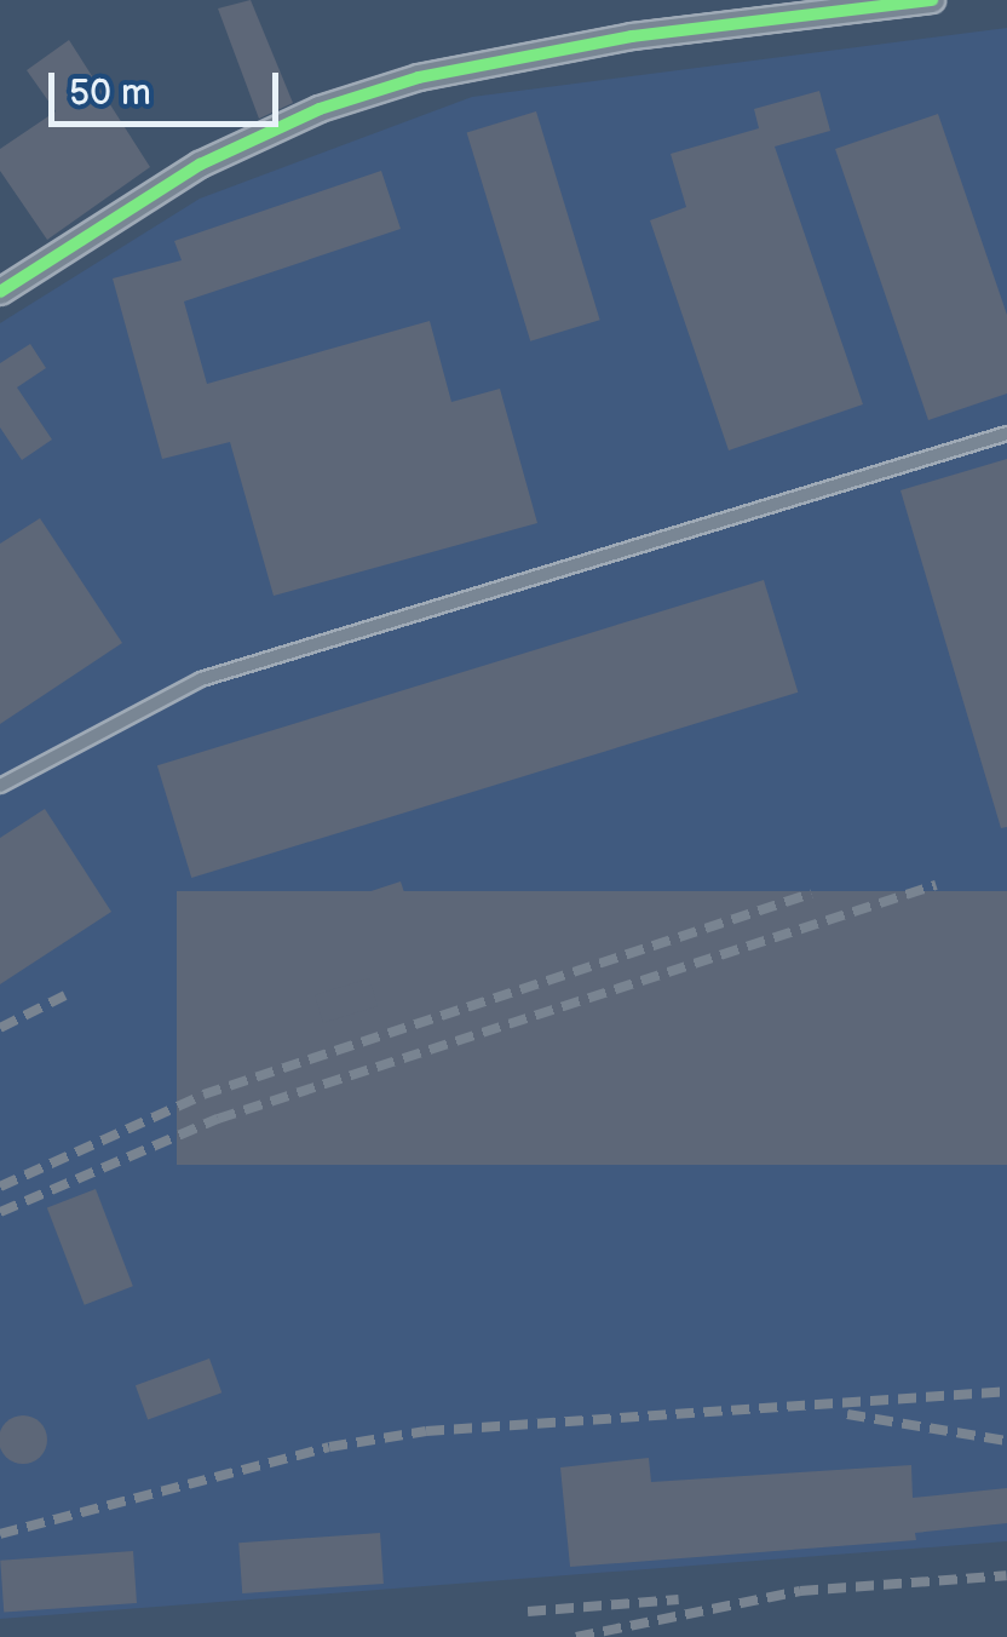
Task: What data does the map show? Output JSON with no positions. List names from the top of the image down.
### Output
{
  "scale_bar": "50 m"
}
